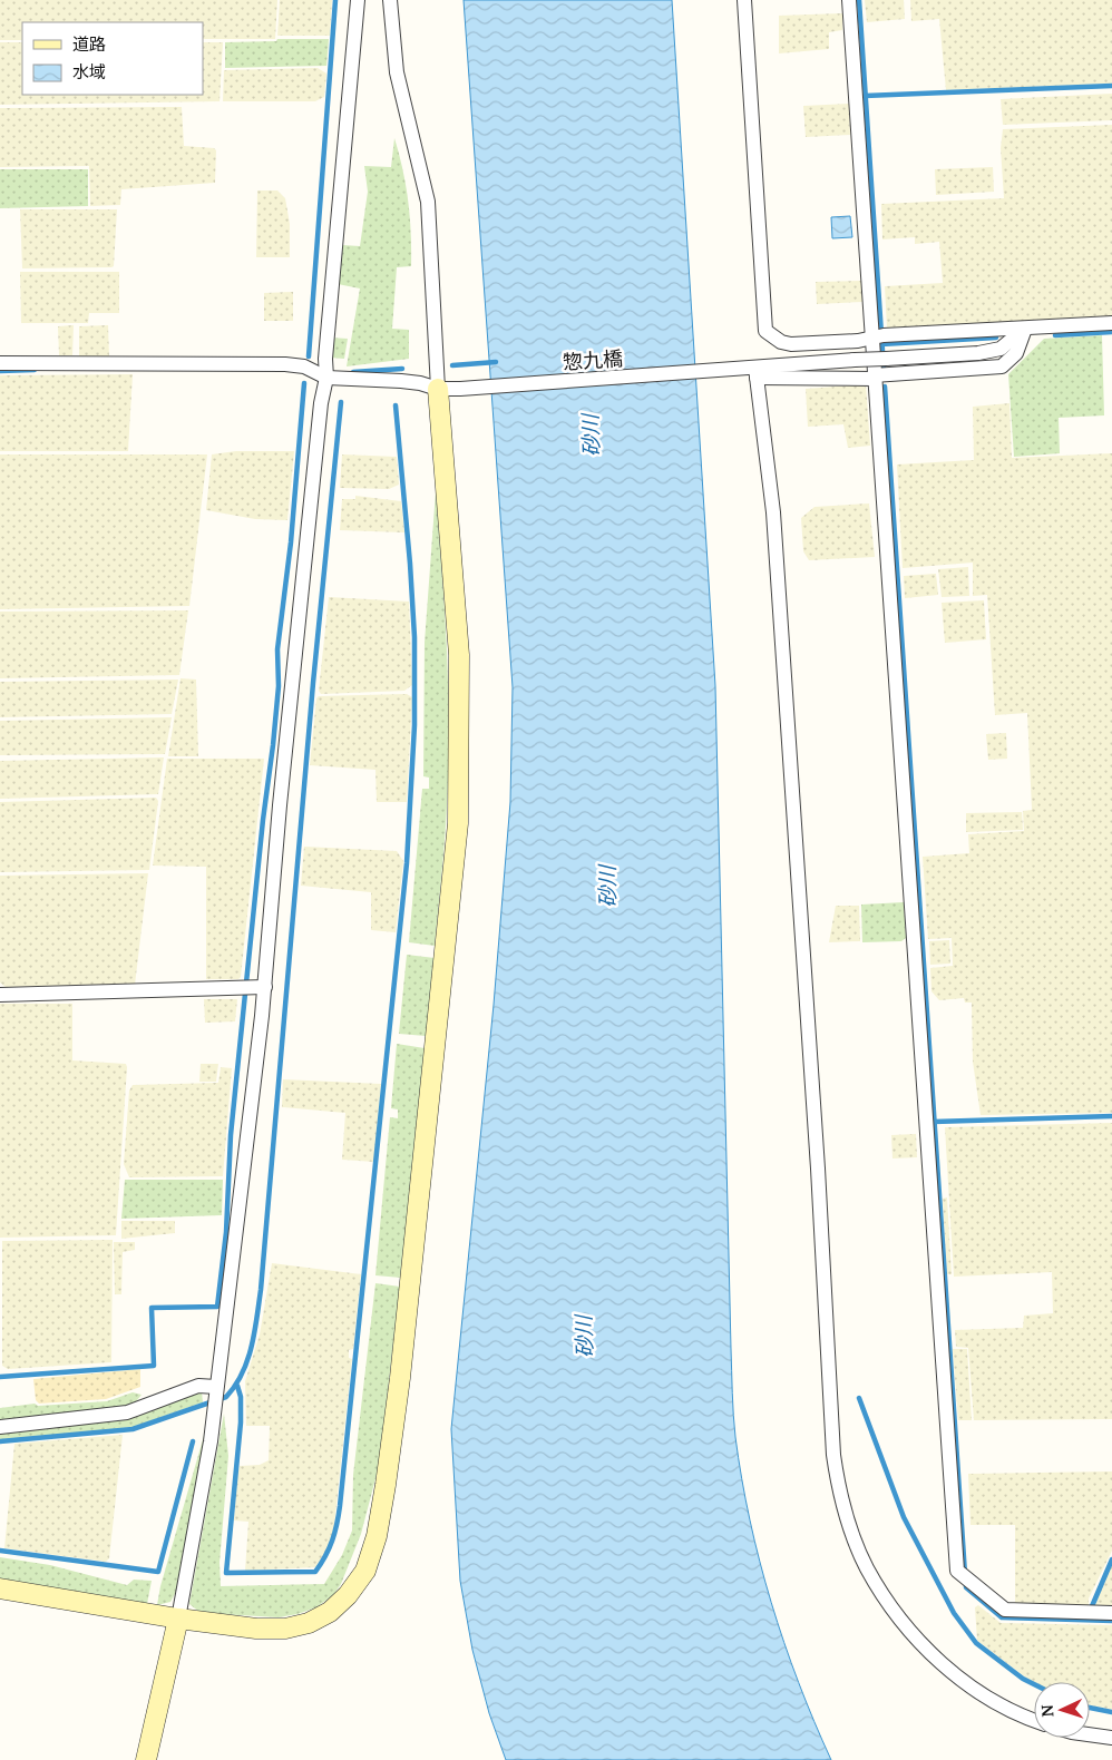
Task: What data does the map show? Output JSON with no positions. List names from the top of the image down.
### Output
{
  "streets": {
    "street": ["惣九橋"]
  },
  "water": ["砂川"],
  "legend": ["道路", "水域"],
  "north": "left"
}
